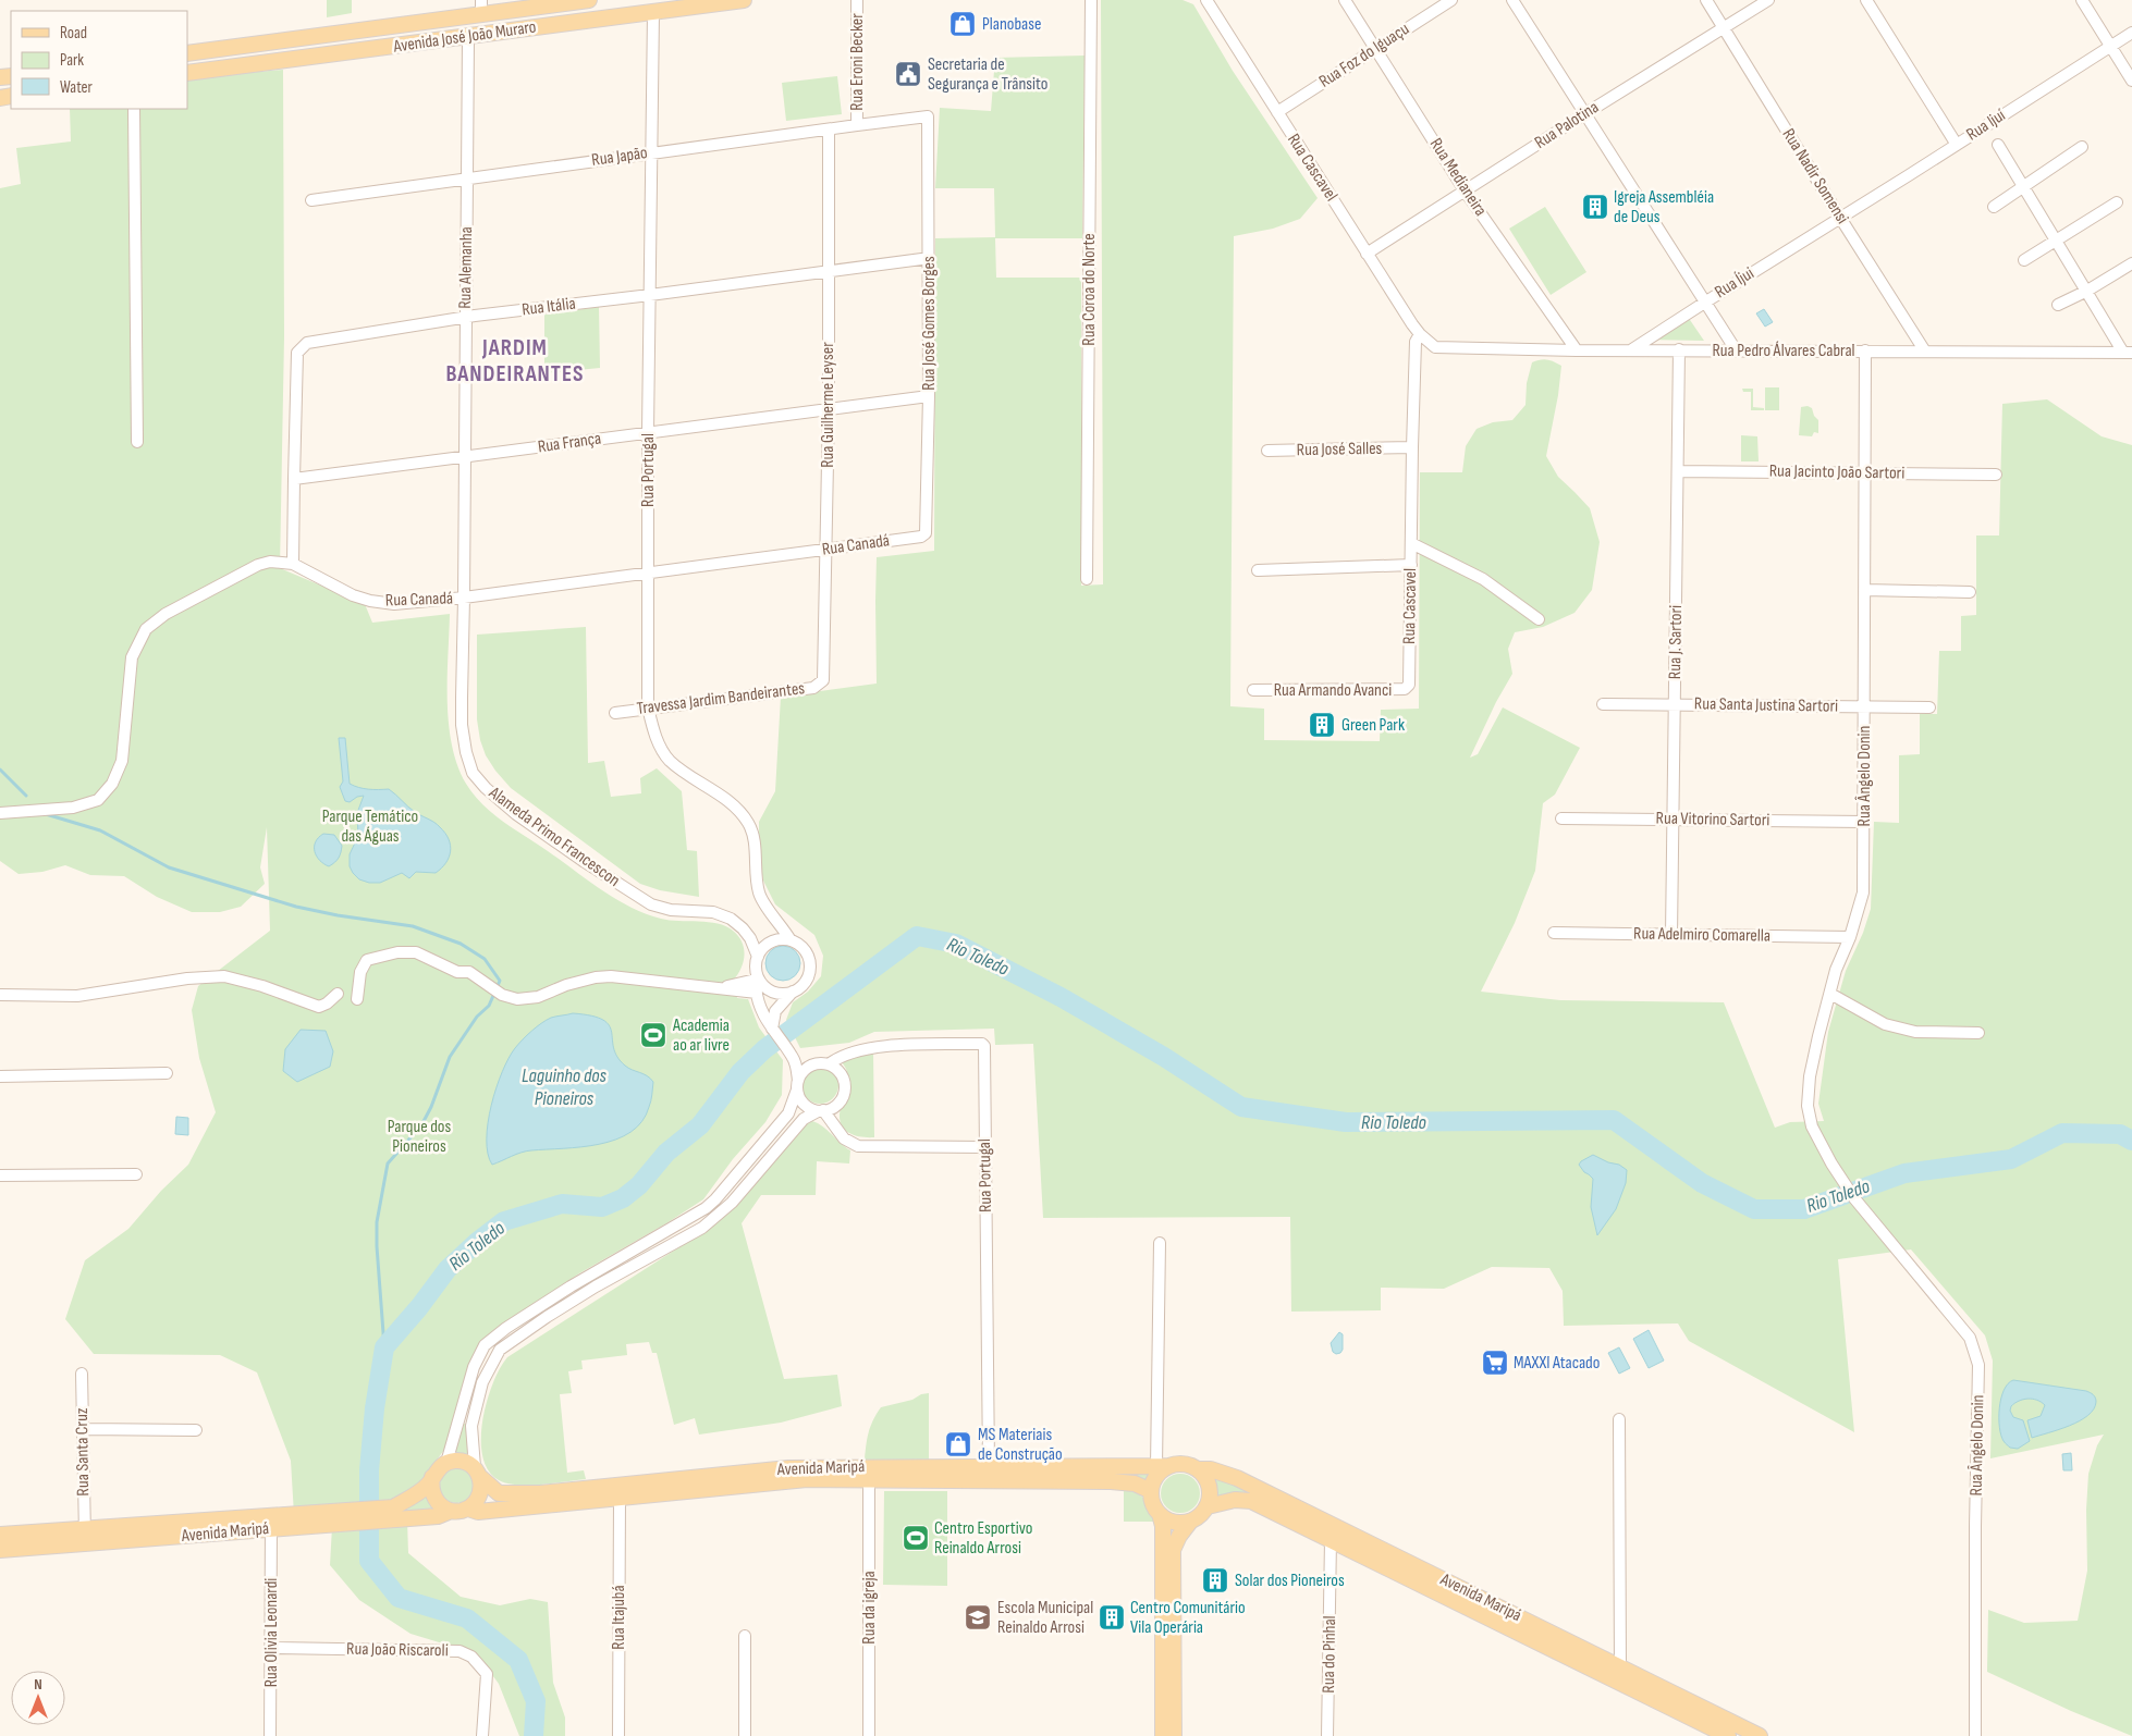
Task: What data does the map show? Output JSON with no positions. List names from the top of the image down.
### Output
{
  "streets": {
    "main road": ["Avenida José João Muraro", "Avenida Maripá"],
    "street": [
      "Rua Foz do Iguaçu",
      "Rua Eroni Becker",
      "Rua Palotina",
      "Rua Ijuí",
      "Rua Japão",
      "Rua Cascavel",
      "Rua Nadir Somensi",
      "Rua Medianeira",
      "Rua Alemanha",
      "Rua Íjui",
      "Rua Coroa do Norte",
      "Rua Itália",
      "Rua José Gomes Borges",
      "Rua Pedro Álvares Cabral",
      "Rua Guilherme Leyser",
      "Rua França",
      "Rua José Salles",
      "Rua Portugal",
      "Rua Jacinto João Sartori",
      "Rua Canadá",
      "Rua J. Sartori",
      "Rua Armando Avanci",
      "Travessa Jardim Bandeirantes",
      "Rua Santa Justina Sartori",
      "Rua Ângelo Donin",
      "Rua Vitorino Sartori",
      "Alameda Primo Francescon",
      "Rua Adelmiro Comarella",
      "Rua Santa Cruz",
      "Rua da igreja",
      "Rua Itajubá",
      "Rua Olivia Leonardi",
      "Rua João Riscaroli",
      "Rua do Pinhal"
    ]
  },
  "crossings": [
    ["Avenida José João Muraro", "Rua Alemanha"],
    ["Avenida José João Muraro", "Rua Portugal"],
    ["Rua Foz do Iguaçu", "Rua Cascavel"],
    ["Rua Foz do Iguaçu", "Rua Medianeira"],
    ["Rua Eroni Becker", "Rua Japão"],
    ["Rua Palotina", "Rua Cascavel"],
    ["Rua Palotina", "Rua Nadir Somensi"],
    ["Rua Palotina", "Rua Medianeira"],
    ["Rua Ijuí", "Rua Nadir Somensi"],
    ["Rua Ijuí", "Rua Íjui"],
    ["Rua Japão", "Rua Alemanha"],
    ["Rua Japão", "Rua José Gomes Borges"],
    ["Rua Japão", "Rua Guilherme Leyser"],
    ["Rua Japão", "Rua Portugal"],
    ["Rua Cascavel", "Rua Pedro Álvares Cabral"],
    ["Rua Cascavel", "Rua José Salles"],
    ["Rua Cascavel", "Rua Armando Avanci"],
    ["Rua Nadir Somensi", "Rua Íjui"],
    ["Rua Nadir Somensi", "Rua Pedro Álvares Cabral"],
    ["Rua Medianeira", "Rua Pedro Álvares Cabral"],
    ["Rua Alemanha", "Rua Itália"],
    ["Rua Alemanha", "Rua França"],
    ["Rua Alemanha", "Rua Canadá"],
    ["Rua Alemanha", "Alameda Primo Francescon"],
    ["Rua Íjui", "Rua Pedro Álvares Cabral"],
    ["Rua Itália", "Rua José Gomes Borges"],
    ["Rua Itália", "Rua Guilherme Leyser"],
    ["Rua Itália", "Rua França"],
    ["Rua Itália", "Rua Portugal"],
    ["Rua José Gomes Borges", "Rua França"],
    ["Rua José Gomes Borges", "Rua Canadá"],
    ["Rua Pedro Álvares Cabral", "Rua J. Sartori"],
    ["Rua Pedro Álvares Cabral", "Rua Ângelo Donin"],
    ["Rua Guilherme Leyser", "Rua França"],
    ["Rua Guilherme Leyser", "Rua Canadá"],
    ["Rua Guilherme Leyser", "Travessa Jardim Bandeirantes"],
    ["Rua França", "Rua Portugal"],
    ["Rua Portugal", "Rua Canadá"],
    ["Rua Portugal", "Travessa Jardim Bandeirantes"],
    ["Rua Portugal", "Alameda Primo Francescon"],
    ["Rua Portugal", "Avenida Maripá"],
    ["Rua Jacinto João Sartori", "Rua J. Sartori"],
    ["Rua Jacinto João Sartori", "Rua Ângelo Donin"],
    ["Rua Canadá", "Alameda Primo Francescon"],
    ["Rua J. Sartori", "Rua Santa Justina Sartori"],
    ["Rua J. Sartori", "Rua Vitorino Sartori"],
    ["Rua J. Sartori", "Rua Adelmiro Comarella"],
    ["Rua Santa Justina Sartori", "Rua Ângelo Donin"],
    ["Rua Ângelo Donin", "Rua Vitorino Sartori"],
    ["Rua Ângelo Donin", "Rua Adelmiro Comarella"],
    ["Rua Santa Cruz", "Avenida Maripá"],
    ["Avenida Maripá", "Rua da igreja"],
    ["Avenida Maripá", "Rua Itajubá"],
    ["Avenida Maripá", "Rua Olivia Leonardi"],
    ["Avenida Maripá", "Rua do Pinhal"],
    ["Rua Olivia Leonardi", "Rua João Riscaroli"]
  ],
  "districts": ["JARDIM BANDEIRANTES"],
  "water": ["Rio Toledo", "Laguinho dos Pioneiros"],
  "parks": ["Parque Temático das Águas", "Parque dos Pioneiros"],
  "places": {
    "shop": ["Planobase", "MS Materiais de Construção"],
    "public building": ["Secretaria de Segurança e Trânsito"],
    "building": [
      "Igreja Assembléia de Deus",
      "Green Park",
      "Solar dos Pioneiros",
      "Centro Comunitário Vila Operária"
    ],
    "sports": ["Academia ao ar livre", "Centro Esportivo Reinaldo Arrosi"],
    "supermarket": ["MAXXI Atacado"],
    "school or university": ["Escola Municipal Reinaldo Arrosi"]
  },
  "legend": ["Road", "Park", "Water"],
  "north": "top"
}
